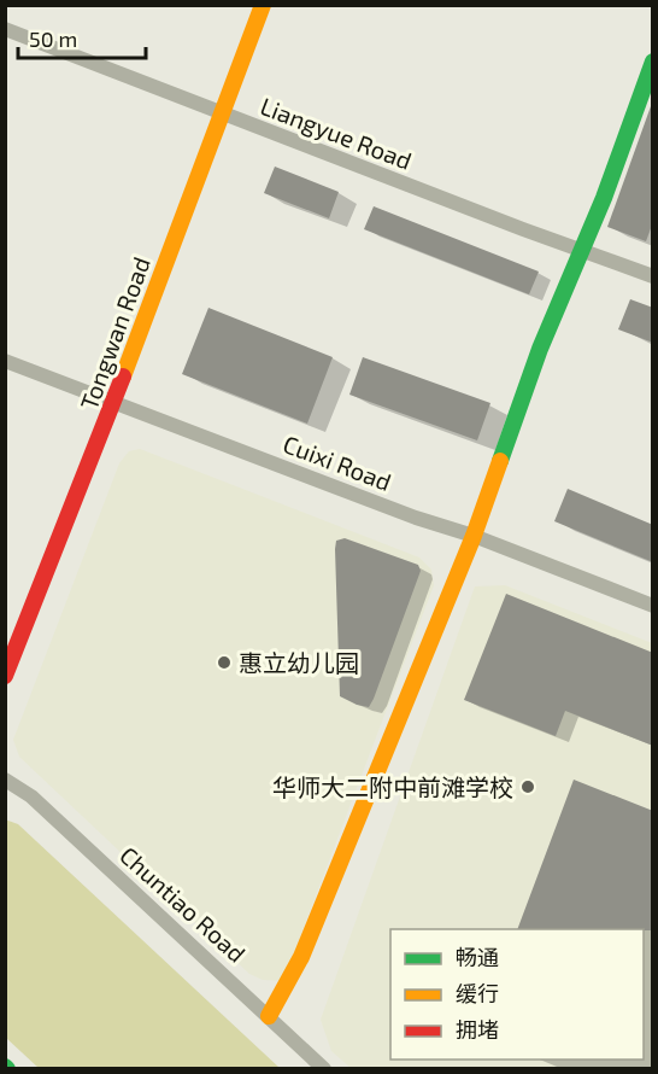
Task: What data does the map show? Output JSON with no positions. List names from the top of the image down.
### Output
{
  "streets": {
    "street": [
      "Liangyue Road",
      "Tongwan Road",
      "Cuixi Road",
      "Chuntiao Road"
    ]
  },
  "crossings": [
    ["Liangyue Road", "Tongwan Road"],
    ["Tongwan Road", "Cuixi Road"]
  ],
  "places": ["惠立幼儿园", "华师大二附中前滩学校"],
  "legend": ["畅通", "缓行", "拥堵"],
  "scale_bar": "50 m"
}
